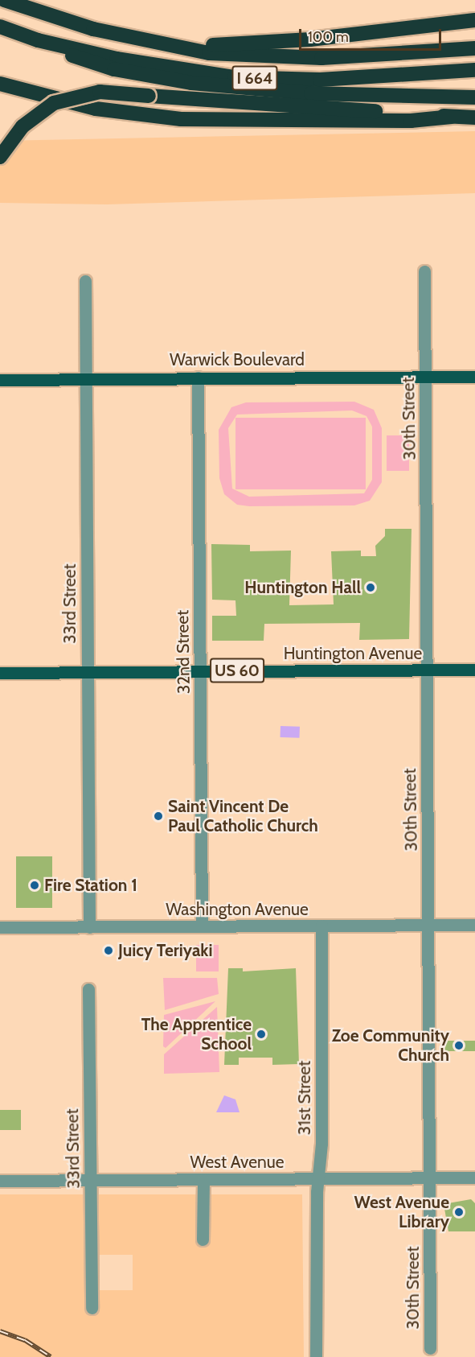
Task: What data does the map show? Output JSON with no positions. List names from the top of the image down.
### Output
{
  "streets": {
    "highway": ["I 664"],
    "main road": ["Warwick Boulevard", "Huntington Avenue", "US 60"],
    "street": [
      "30th Street",
      "33rd Street",
      "32nd Street",
      "Washington Avenue",
      "31st Street",
      "West Avenue"
    ]
  },
  "crossings": [
    ["Warwick Boulevard", "30th Street"],
    ["Warwick Boulevard", "33rd Street"],
    ["Warwick Boulevard", "32nd Street"],
    ["30th Street", "Huntington Avenue"],
    ["30th Street", "Washington Avenue"],
    ["30th Street", "West Avenue"],
    ["33rd Street", "Huntington Avenue"],
    ["33rd Street", "Washington Avenue"],
    ["33rd Street", "West Avenue"],
    ["32nd Street", "Huntington Avenue"],
    ["32nd Street", "Washington Avenue"],
    ["Washington Avenue", "31st Street"],
    ["31st Street", "West Avenue"]
  ],
  "places": [
    "Huntington Hall",
    "Saint Vincent De Paul Catholic Church",
    "Fire Station 1",
    "Juicy Teriyaki",
    "The Apprentice School",
    "Zoe Community Church",
    "West Avenue Library"
  ],
  "scale_bar": "100 m"
}
